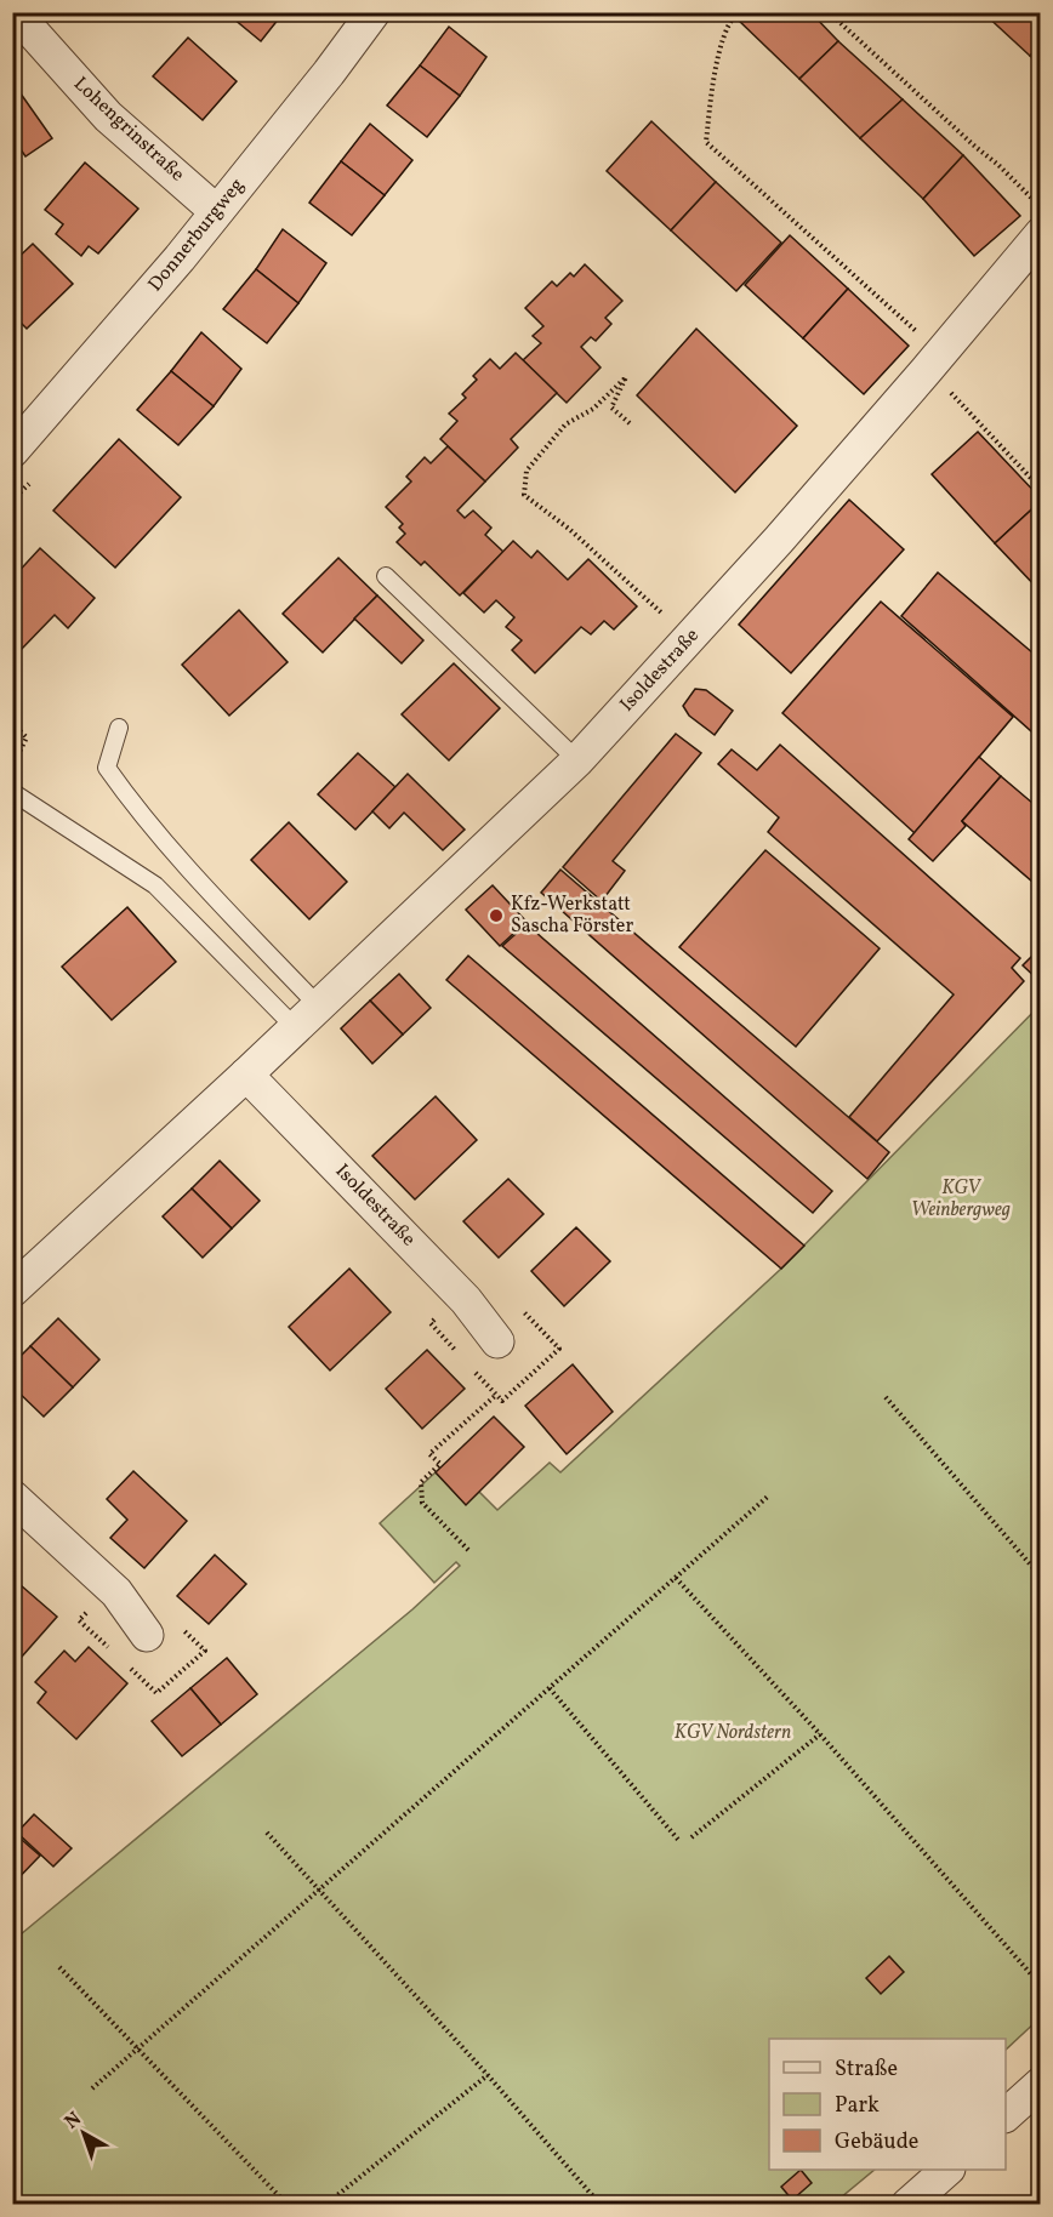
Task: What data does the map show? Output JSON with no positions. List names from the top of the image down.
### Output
{
  "streets": {
    "street": ["Lohengrinstraße", "Donnerburgweg", "Isoldestraße"]
  },
  "crossings": [
    ["Lohengrinstraße", "Donnerburgweg"]
  ],
  "parks": ["KGV Weinbergweg", "KGV Nordstern"],
  "places": ["Kfz-Werkstatt Sascha Förster"],
  "legend": ["Straße", "Park", "Gebäude"],
  "north": "top left"
}
